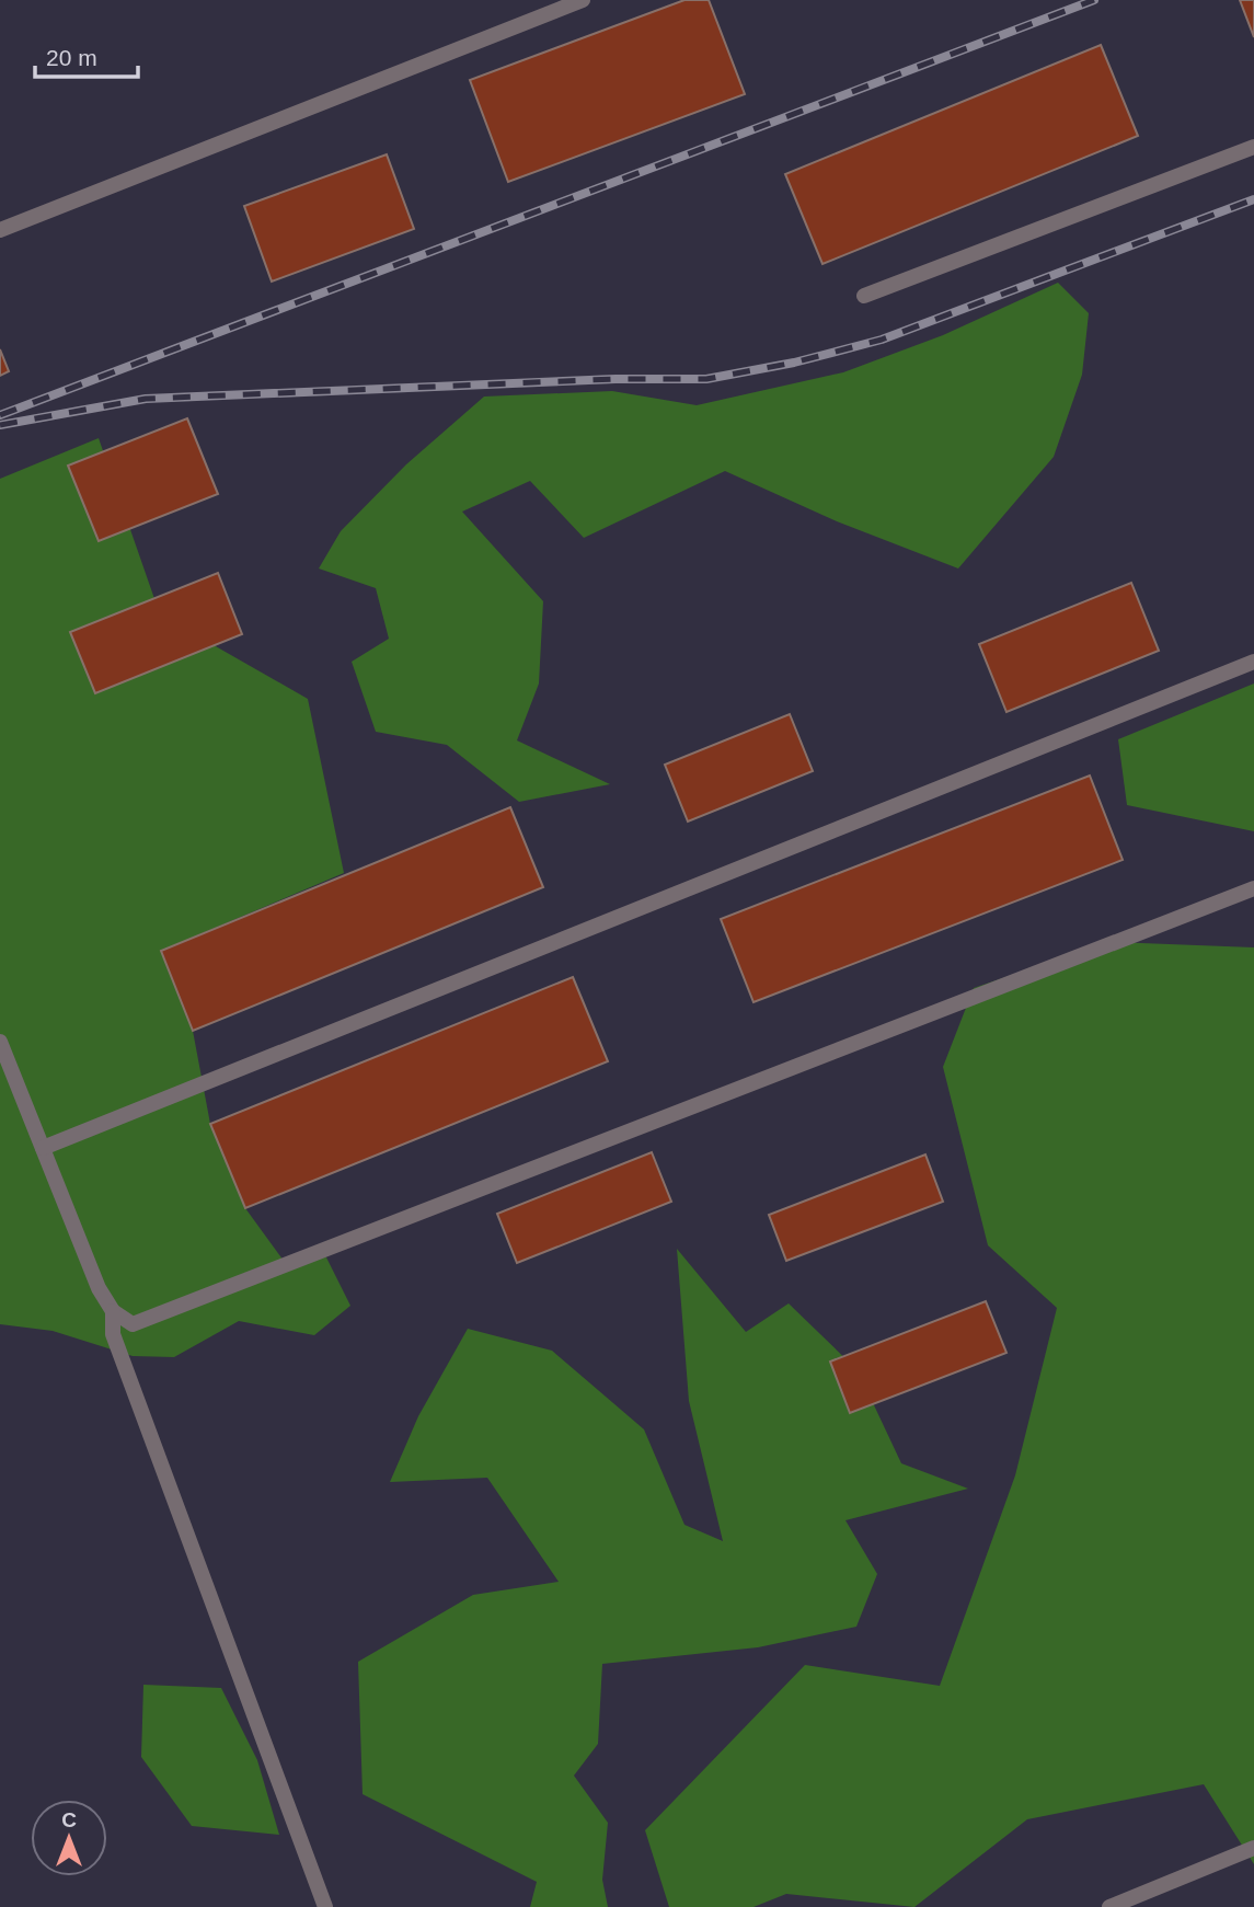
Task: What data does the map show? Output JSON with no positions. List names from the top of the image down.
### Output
{
  "scale_bar": "20 m",
  "north": "top"
}
